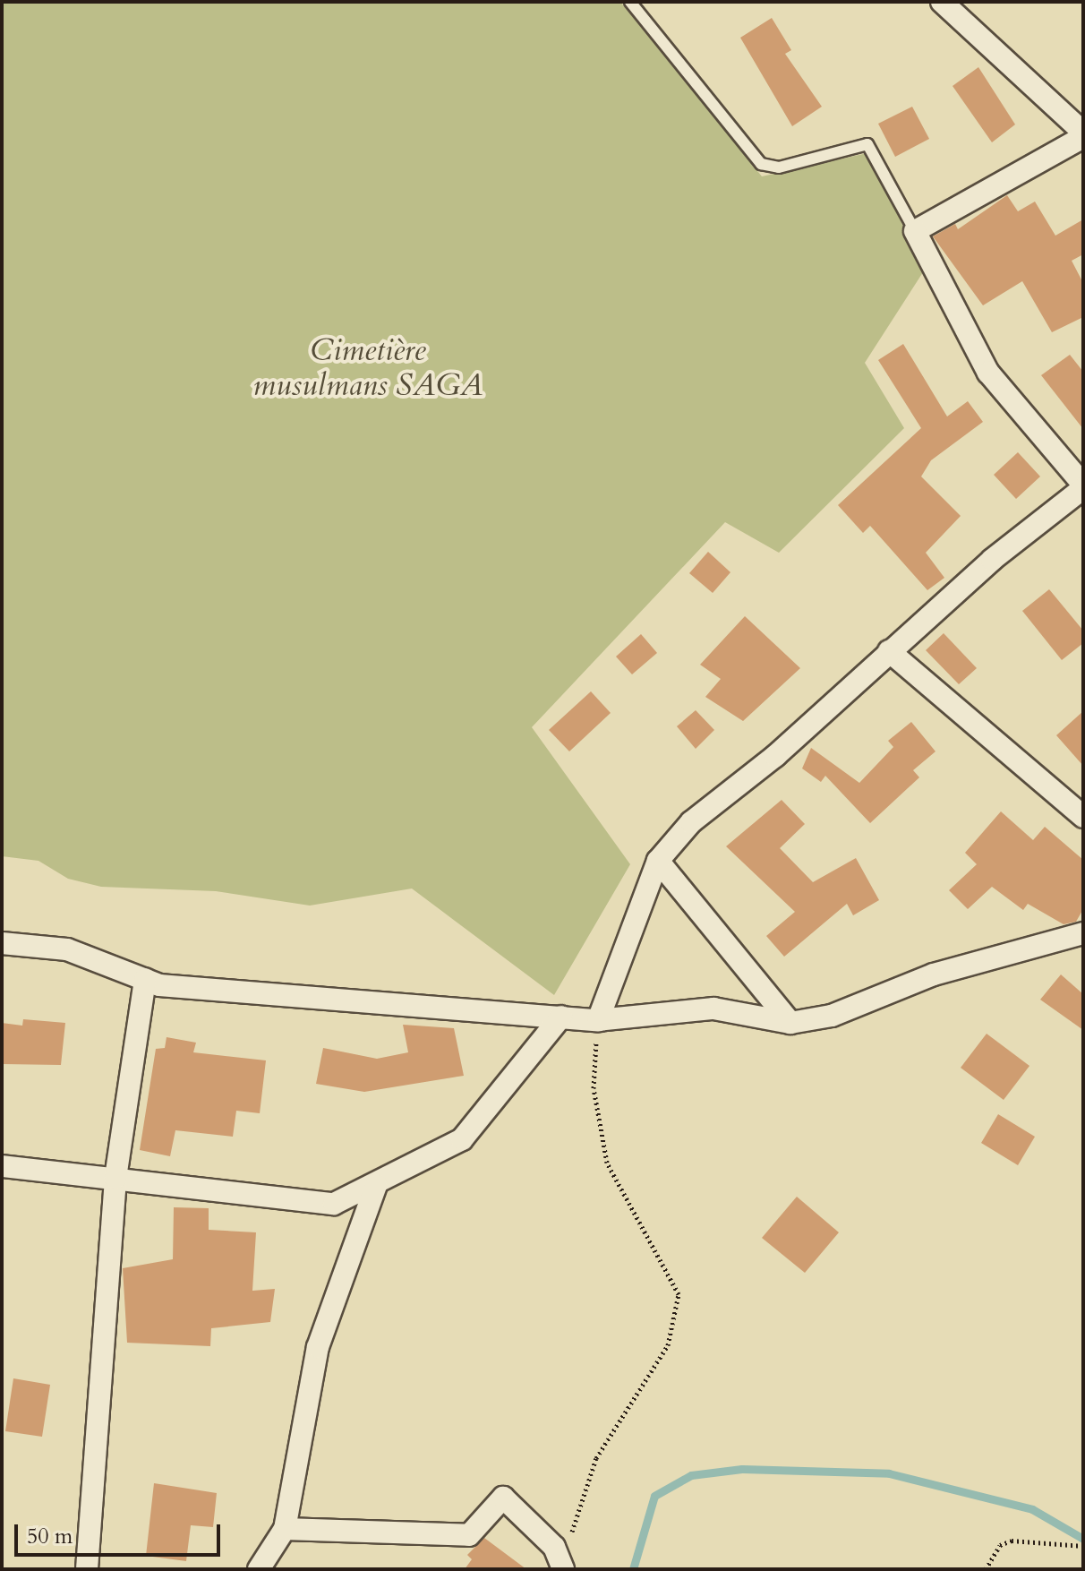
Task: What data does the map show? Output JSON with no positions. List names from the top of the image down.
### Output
{
  "parks": ["Cimetière musulmans SAGA"],
  "scale_bar": "50 m"
}
